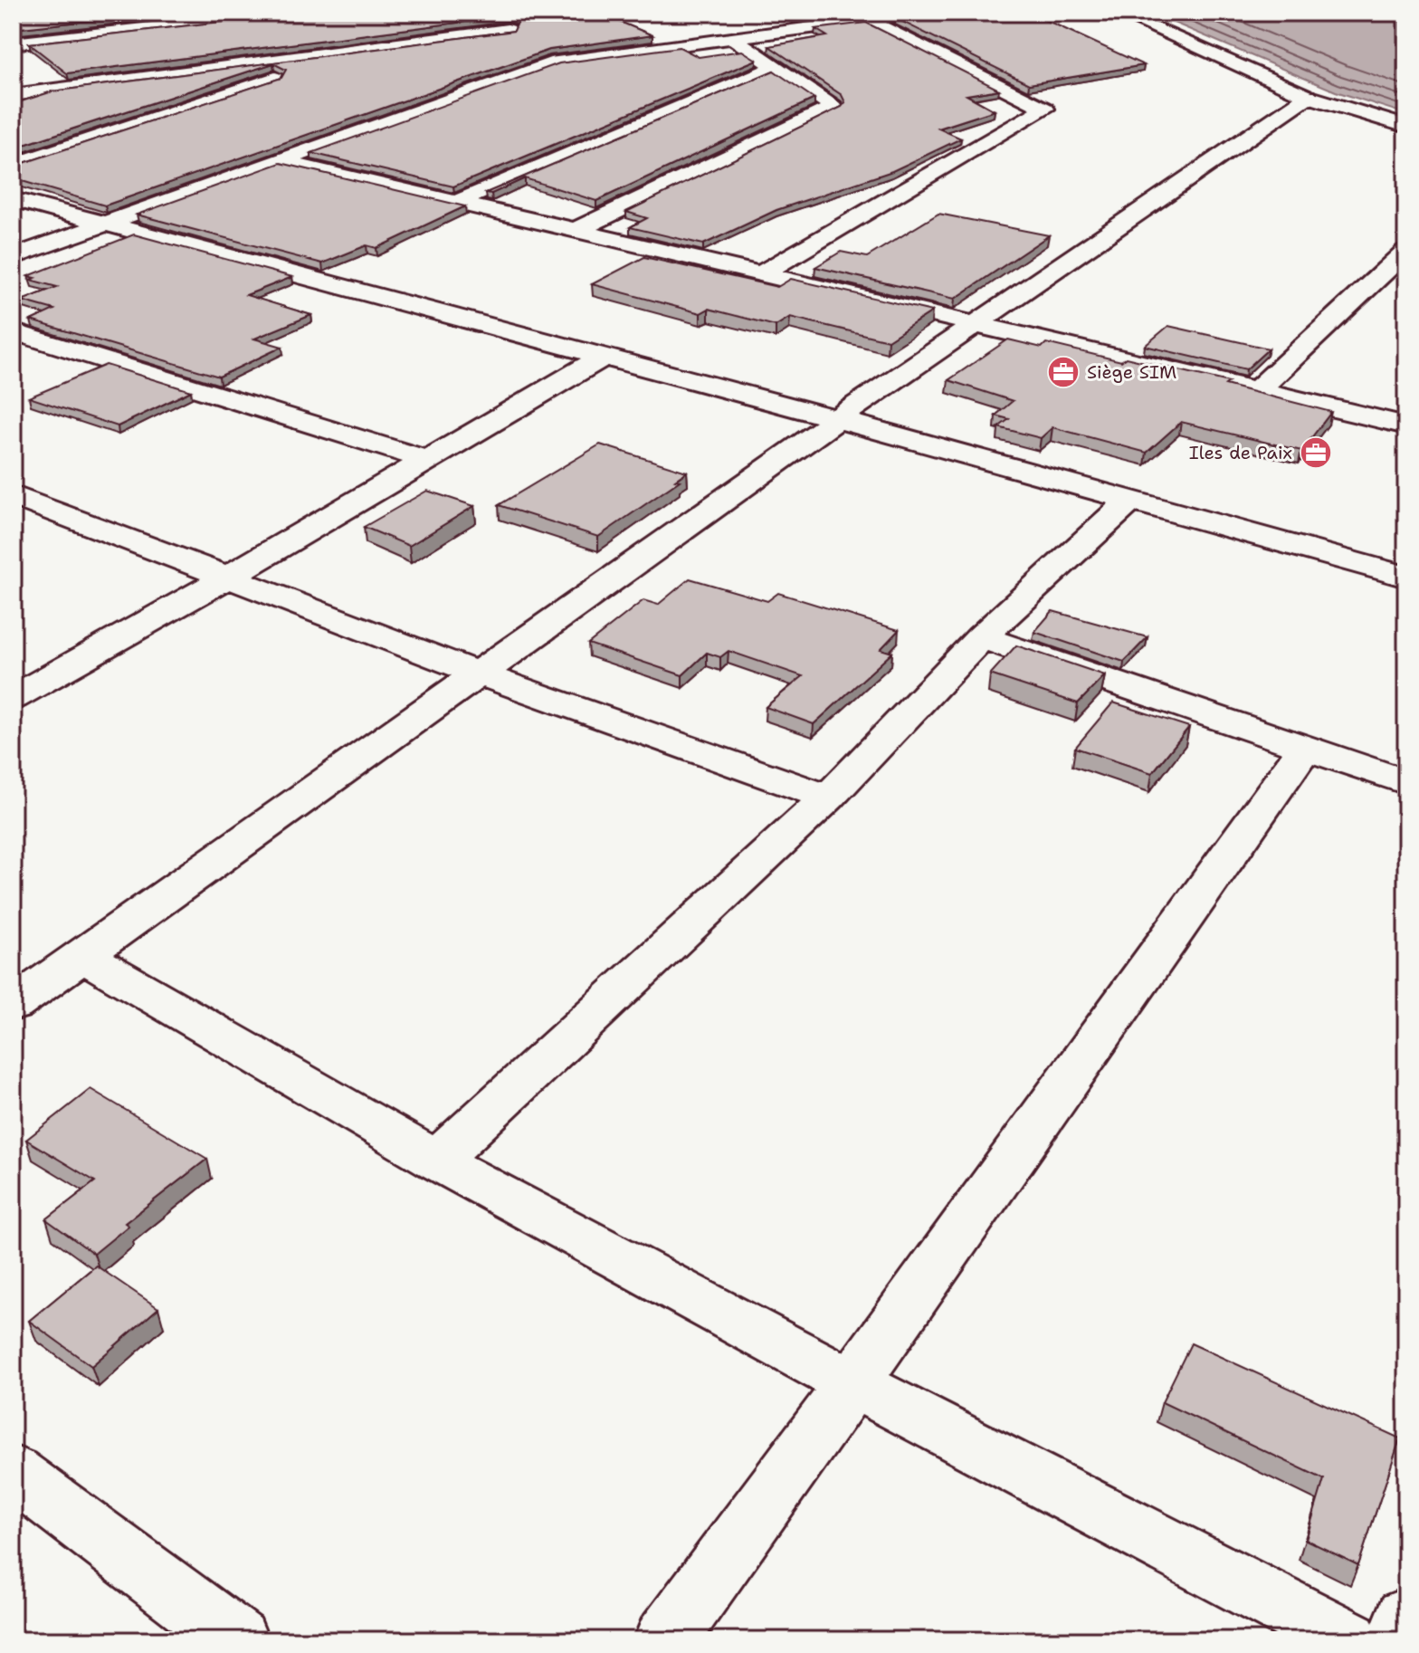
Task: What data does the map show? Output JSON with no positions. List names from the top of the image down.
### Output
{
  "places": {
    "office": ["Siège SIM", "Iles de Paix"]
  }
}
